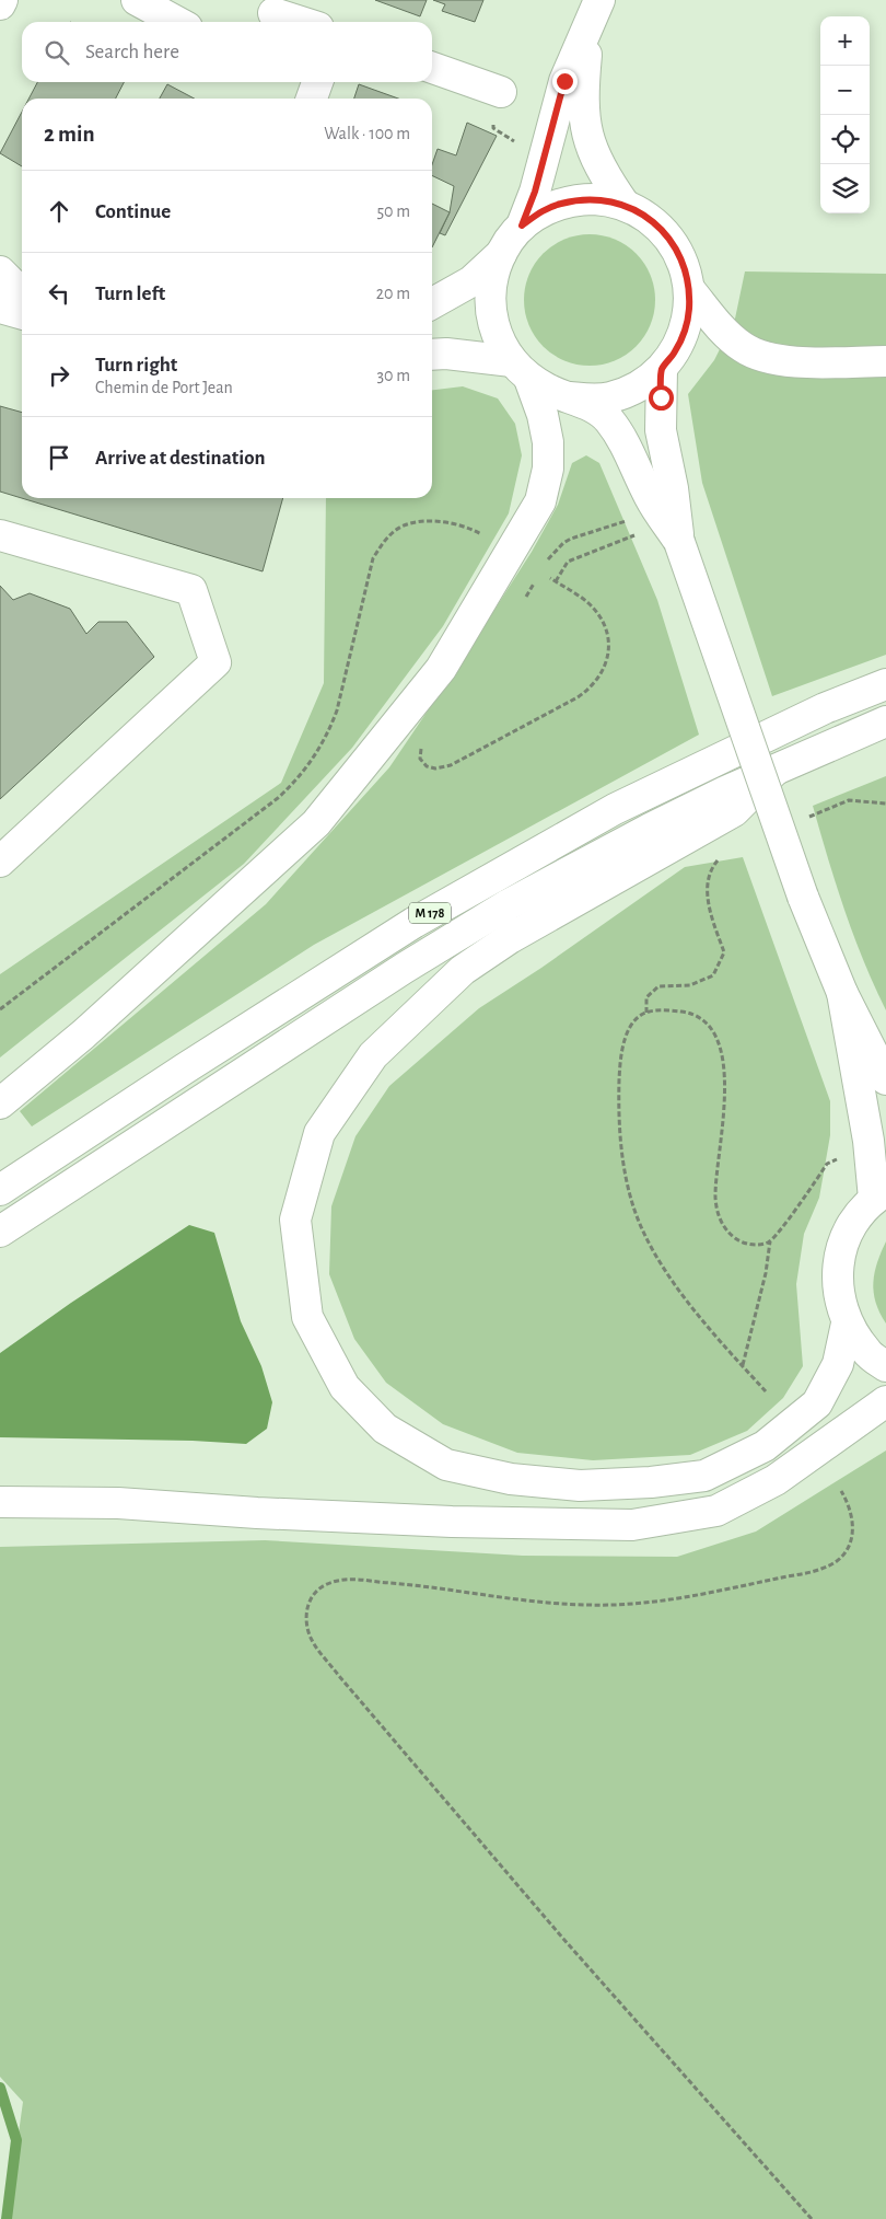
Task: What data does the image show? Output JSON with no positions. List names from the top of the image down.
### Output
{
  "streets": {
    "main road": ["M 178"]
  },
  "page": {
    "map_buttons": ["+", "−"],
    "search": "Search here",
    "heading": ["2 min", "Walk · 100 m"],
    "list": [
      ["Continue", "50 m"],
      ["Turn left", "20 m"],
      ["Turn right", "Chemin de Port Jean", "30 m"],
      "Arrive at destination"
    ]
  }
}
